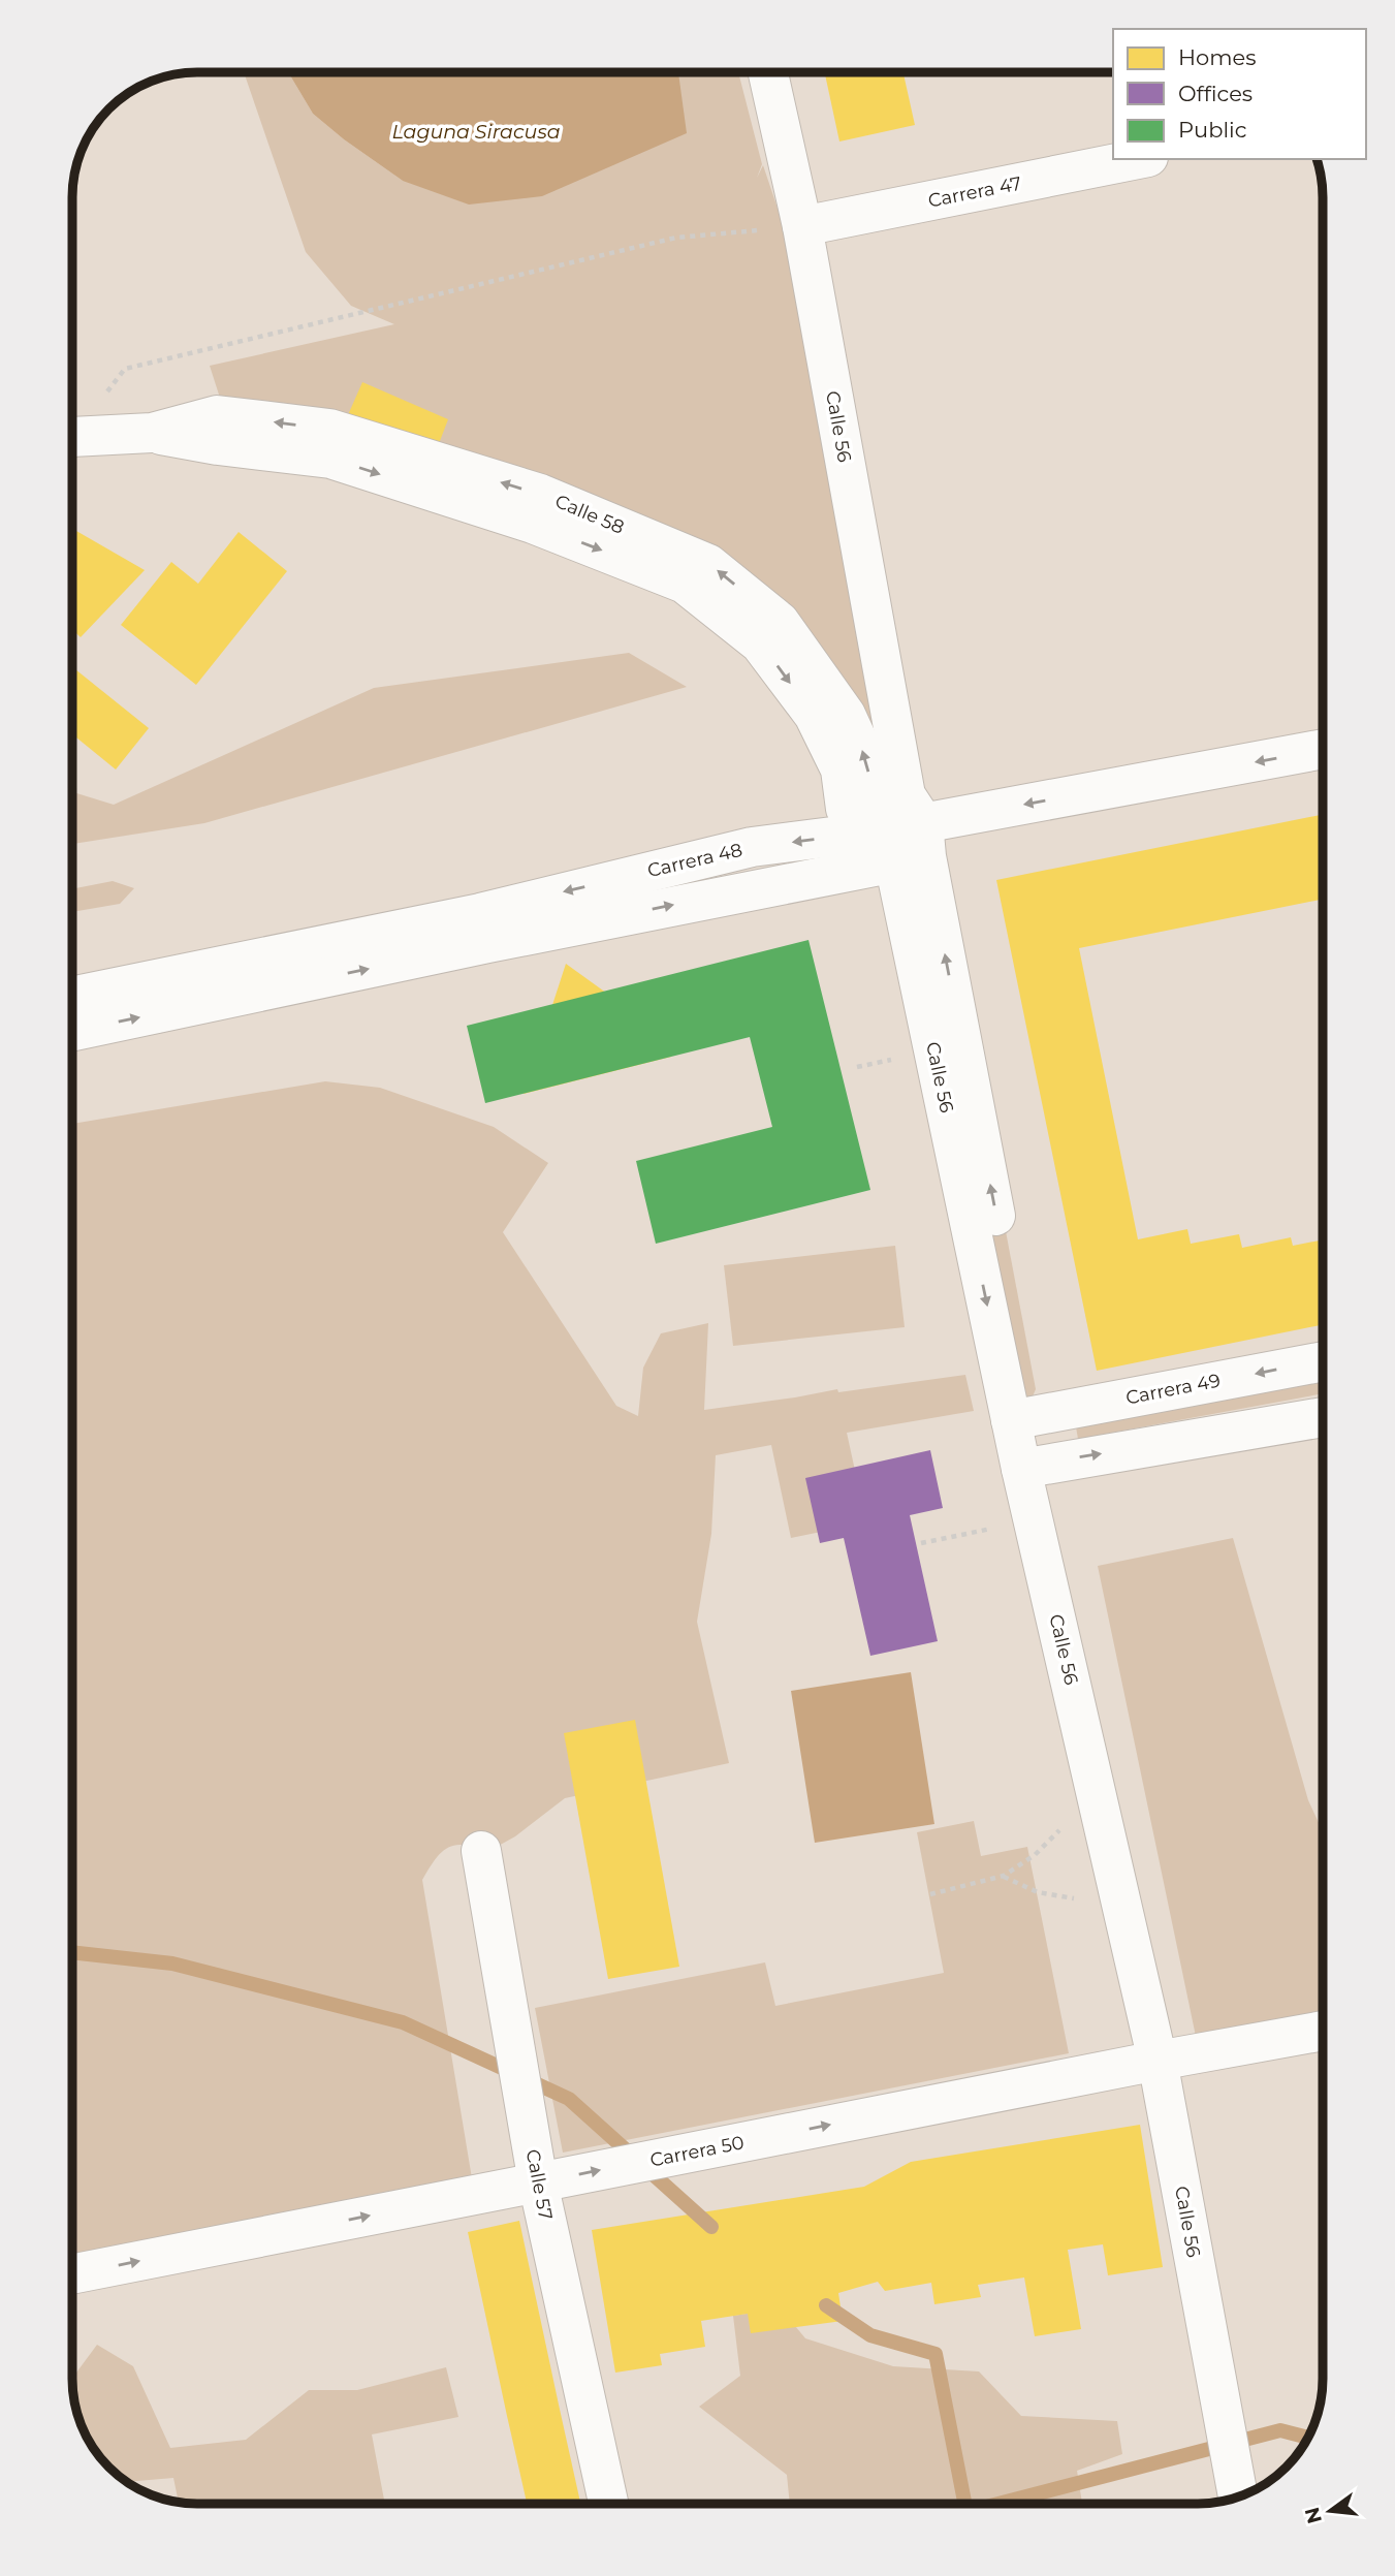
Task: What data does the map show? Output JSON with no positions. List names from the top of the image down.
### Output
{
  "streets": {
    "street": [
      "Carrera 47",
      "Calle 56",
      "Calle 58",
      "Carrera 48",
      "Carrera 49",
      "Carrera 50",
      "Calle 57"
    ]
  },
  "crossings": [
    ["Carrera 47", "Calle 56"],
    ["Calle 56", "Calle 58"],
    ["Calle 56", "Carrera 48"],
    ["Calle 56", "Carrera 49"],
    ["Calle 56", "Carrera 50"],
    ["Calle 58", "Carrera 48"],
    ["Carrera 50", "Calle 57"]
  ],
  "one_way": ["Carrera 50"],
  "water": ["Laguna Siracusa"],
  "legend": ["Homes", "Offices", "Public"],
  "north": "left"
}
